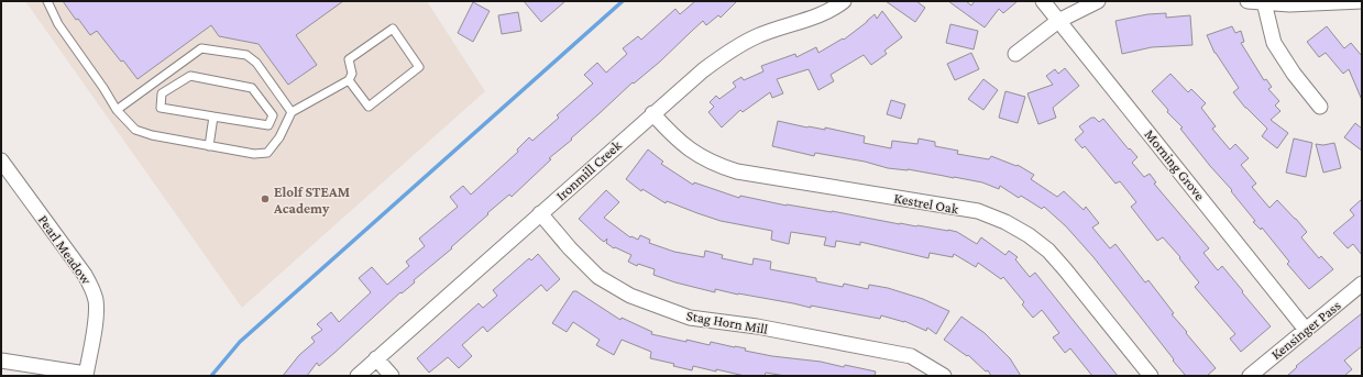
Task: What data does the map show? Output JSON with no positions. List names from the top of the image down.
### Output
{
  "streets": {
    "street": [
      "Morning Grove",
      "Ironmill Creek",
      "Kestrel Oak",
      "Pearl Meadow",
      "Stag Horn Mill",
      "Kensinger Pass"
    ]
  },
  "crossings": [
    ["Morning Grove", "Kensinger Pass"],
    ["Ironmill Creek", "Kestrel Oak"],
    ["Ironmill Creek", "Stag Horn Mill"]
  ],
  "places": ["Elolf STEAM Academy"]
}
